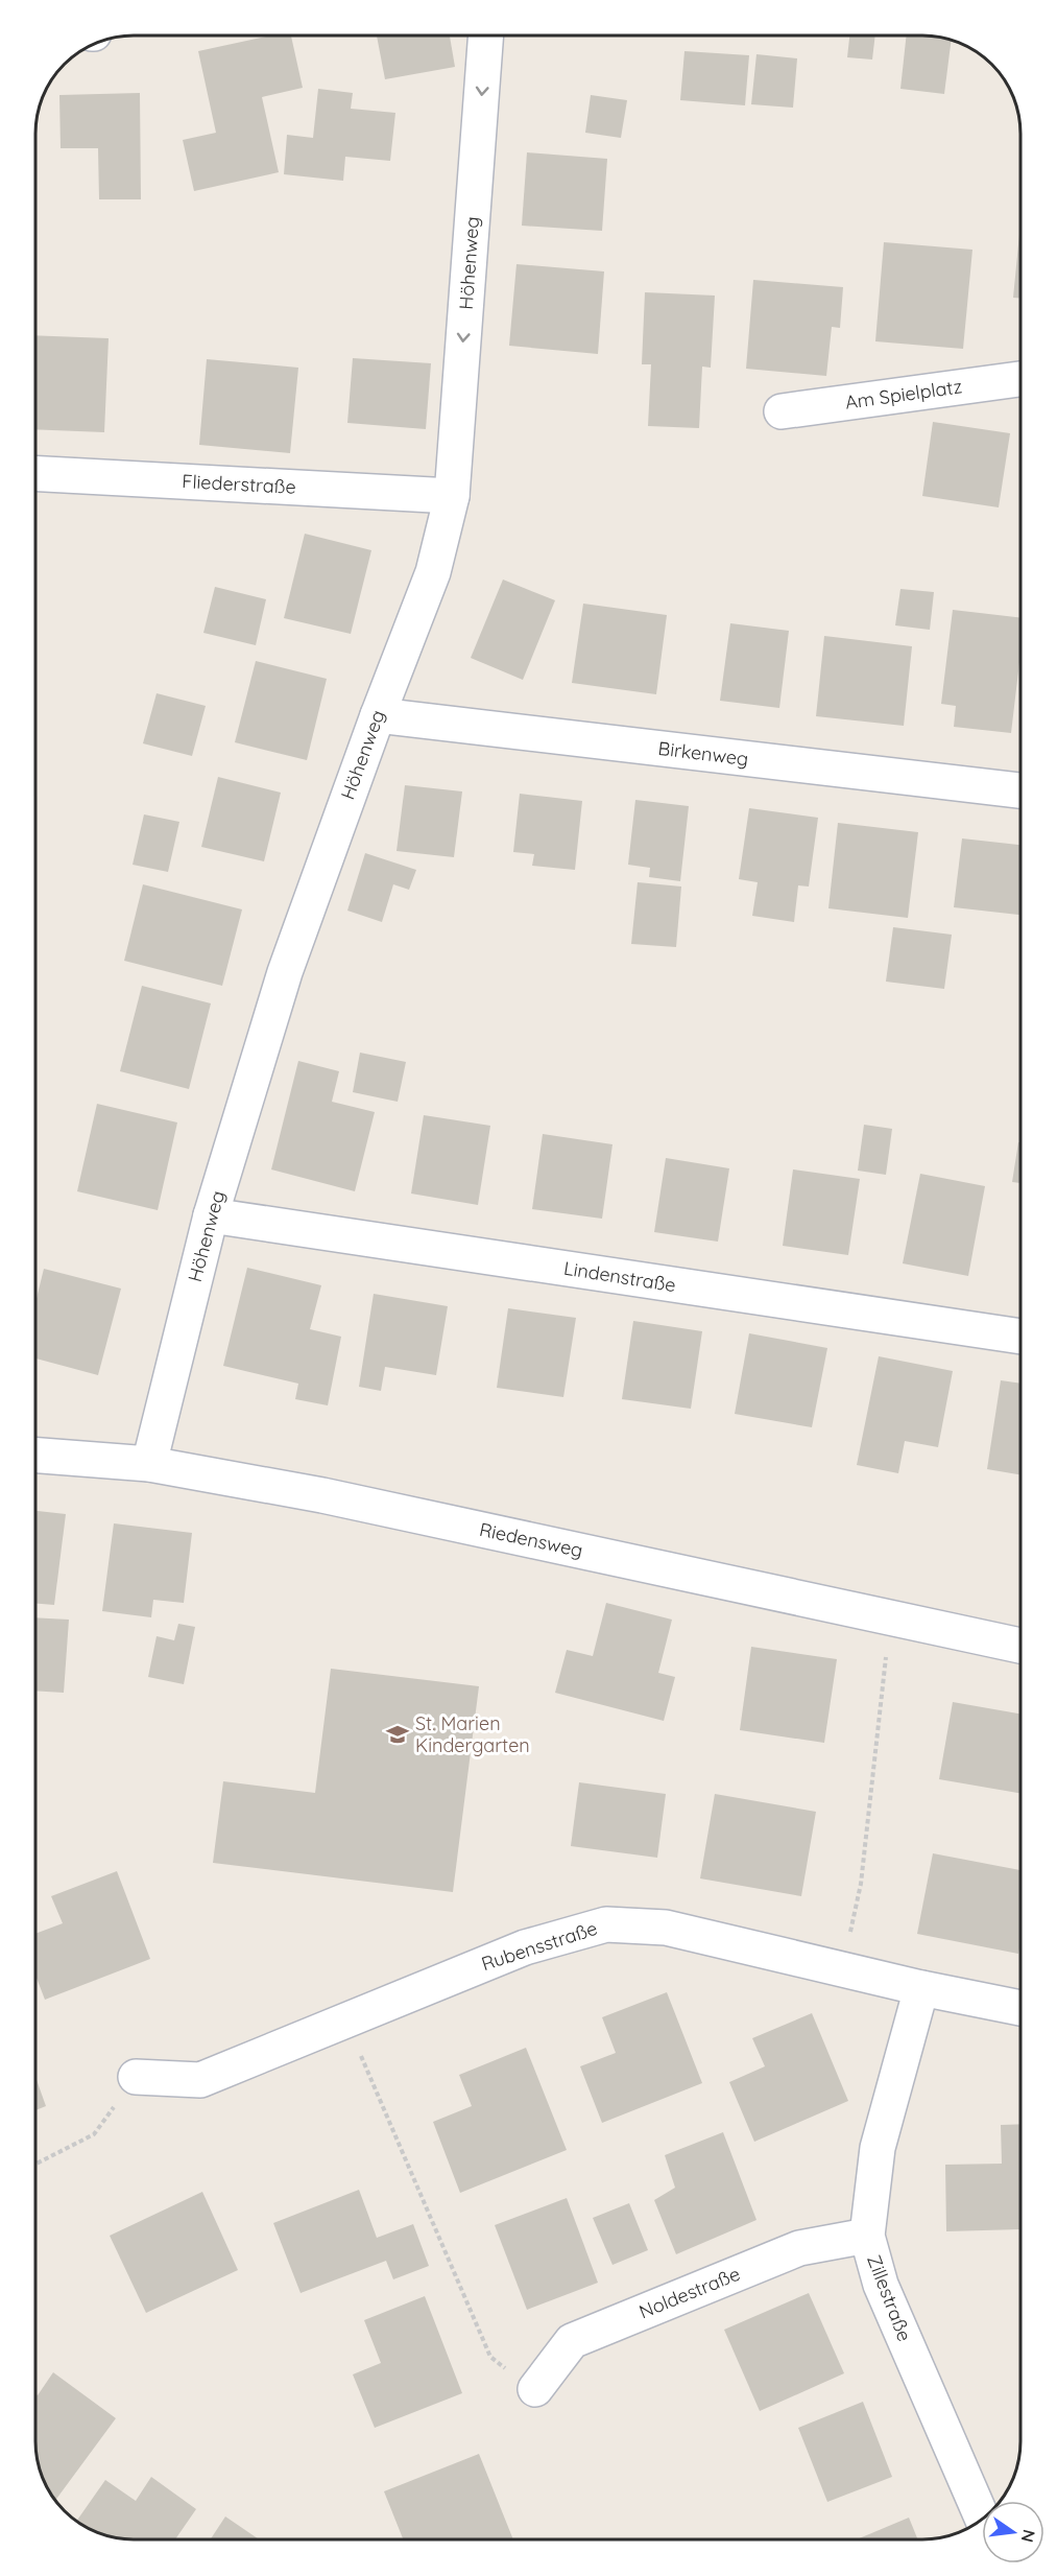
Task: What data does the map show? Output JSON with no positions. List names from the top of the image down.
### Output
{
  "streets": {
    "street": [
      "Höhenweg",
      "Am Spielplatz",
      "Fliederstraße",
      "Birkenweg",
      "Lindenstraße",
      "Riedensweg",
      "Rubensstraße",
      "Noldestraße",
      "Zillestraße"
    ]
  },
  "crossings": [
    ["Höhenweg", "Fliederstraße"],
    ["Höhenweg", "Birkenweg"],
    ["Höhenweg", "Lindenstraße"],
    ["Höhenweg", "Riedensweg"],
    ["Rubensstraße", "Zillestraße"],
    ["Noldestraße", "Zillestraße"]
  ],
  "places": {
    "school or university": ["St. Marien Kindergarten"]
  },
  "north": "right"
}
